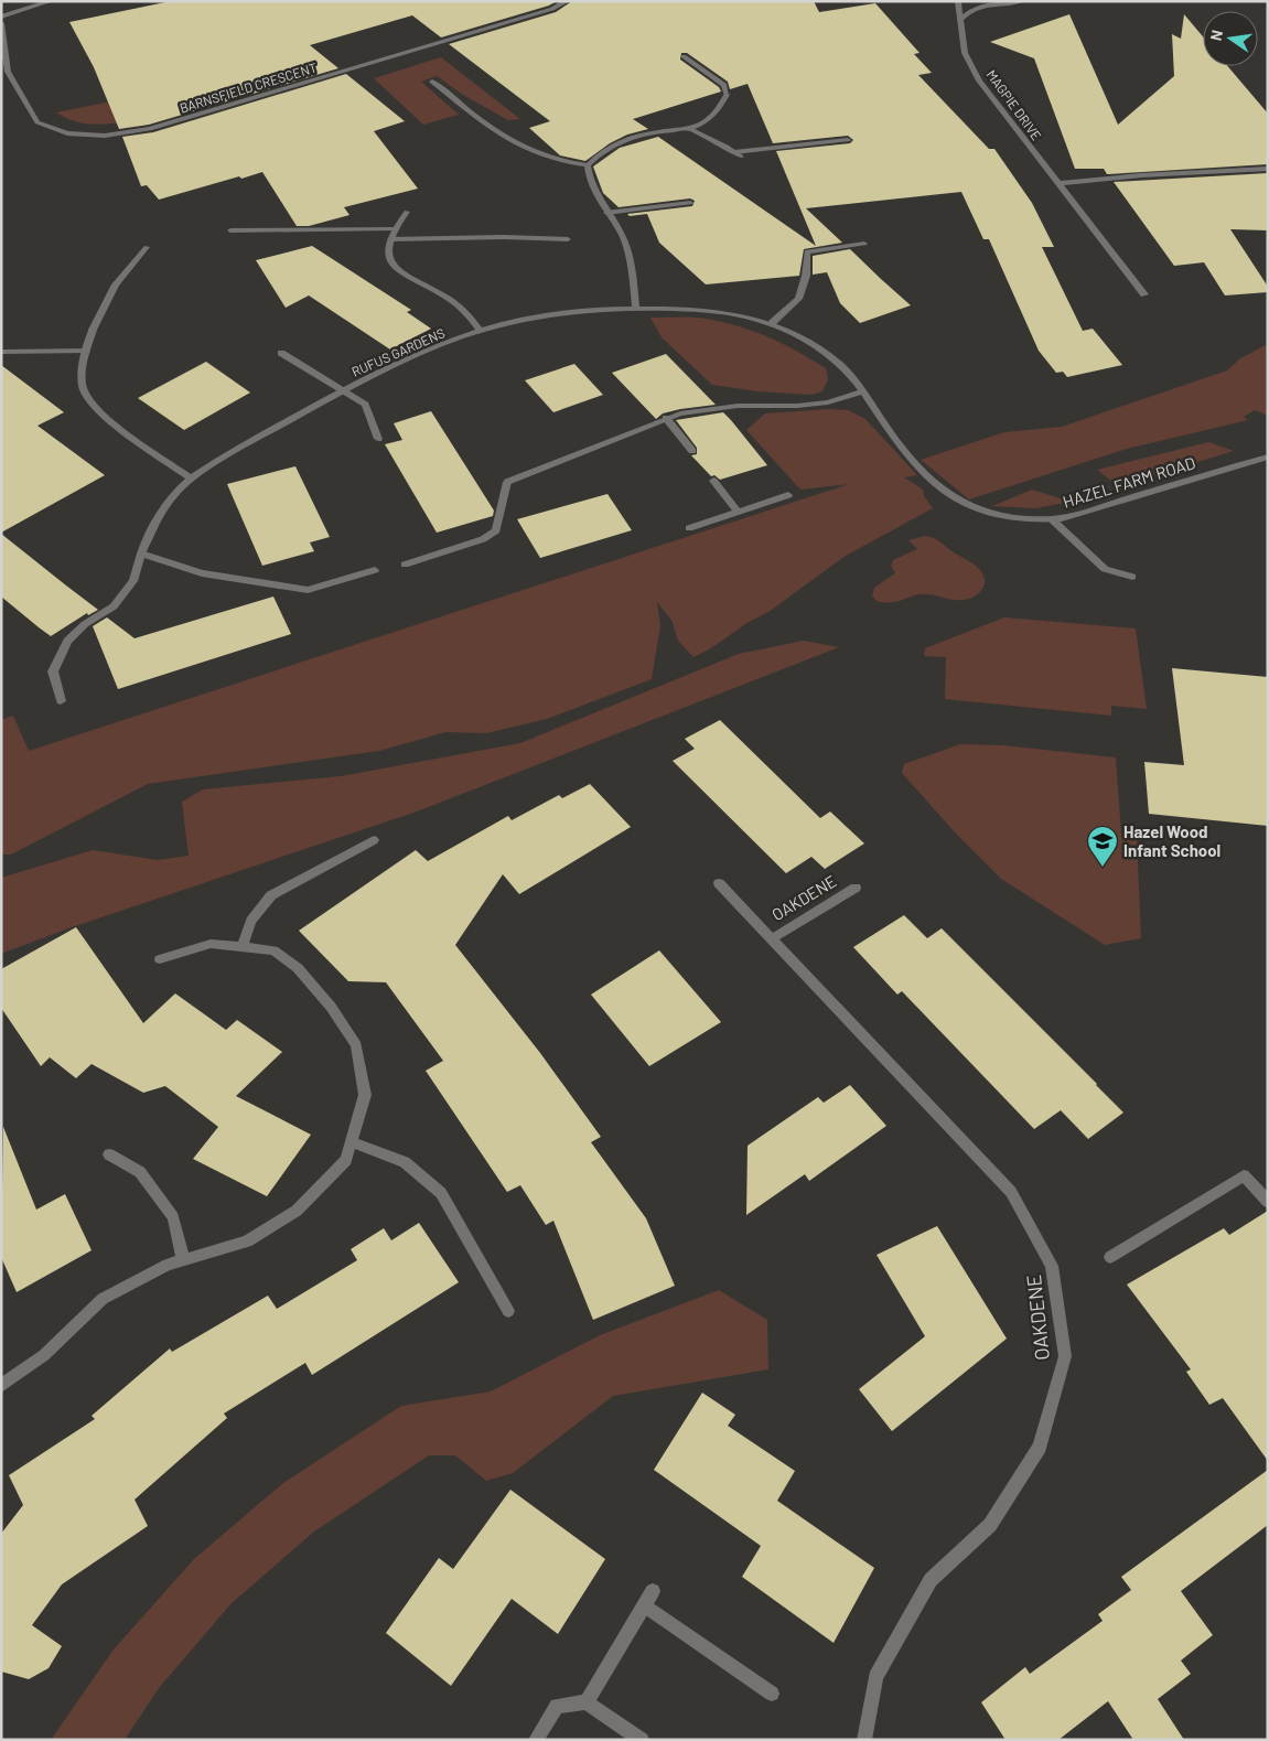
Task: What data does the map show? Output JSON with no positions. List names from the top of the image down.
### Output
{
  "streets": {
    "street": [
      "BARNSFIELD CRESCENT",
      "MAGPIE DRIVE",
      "RUFUS GARDENS",
      "HAZEL FARM ROAD",
      "OAKDENE"
    ]
  },
  "crossings": [
    ["RUFUS GARDENS", "HAZEL FARM ROAD"]
  ],
  "places": {
    "school or university": ["Hazel Wood Infant School"]
  },
  "north": "left"
}
